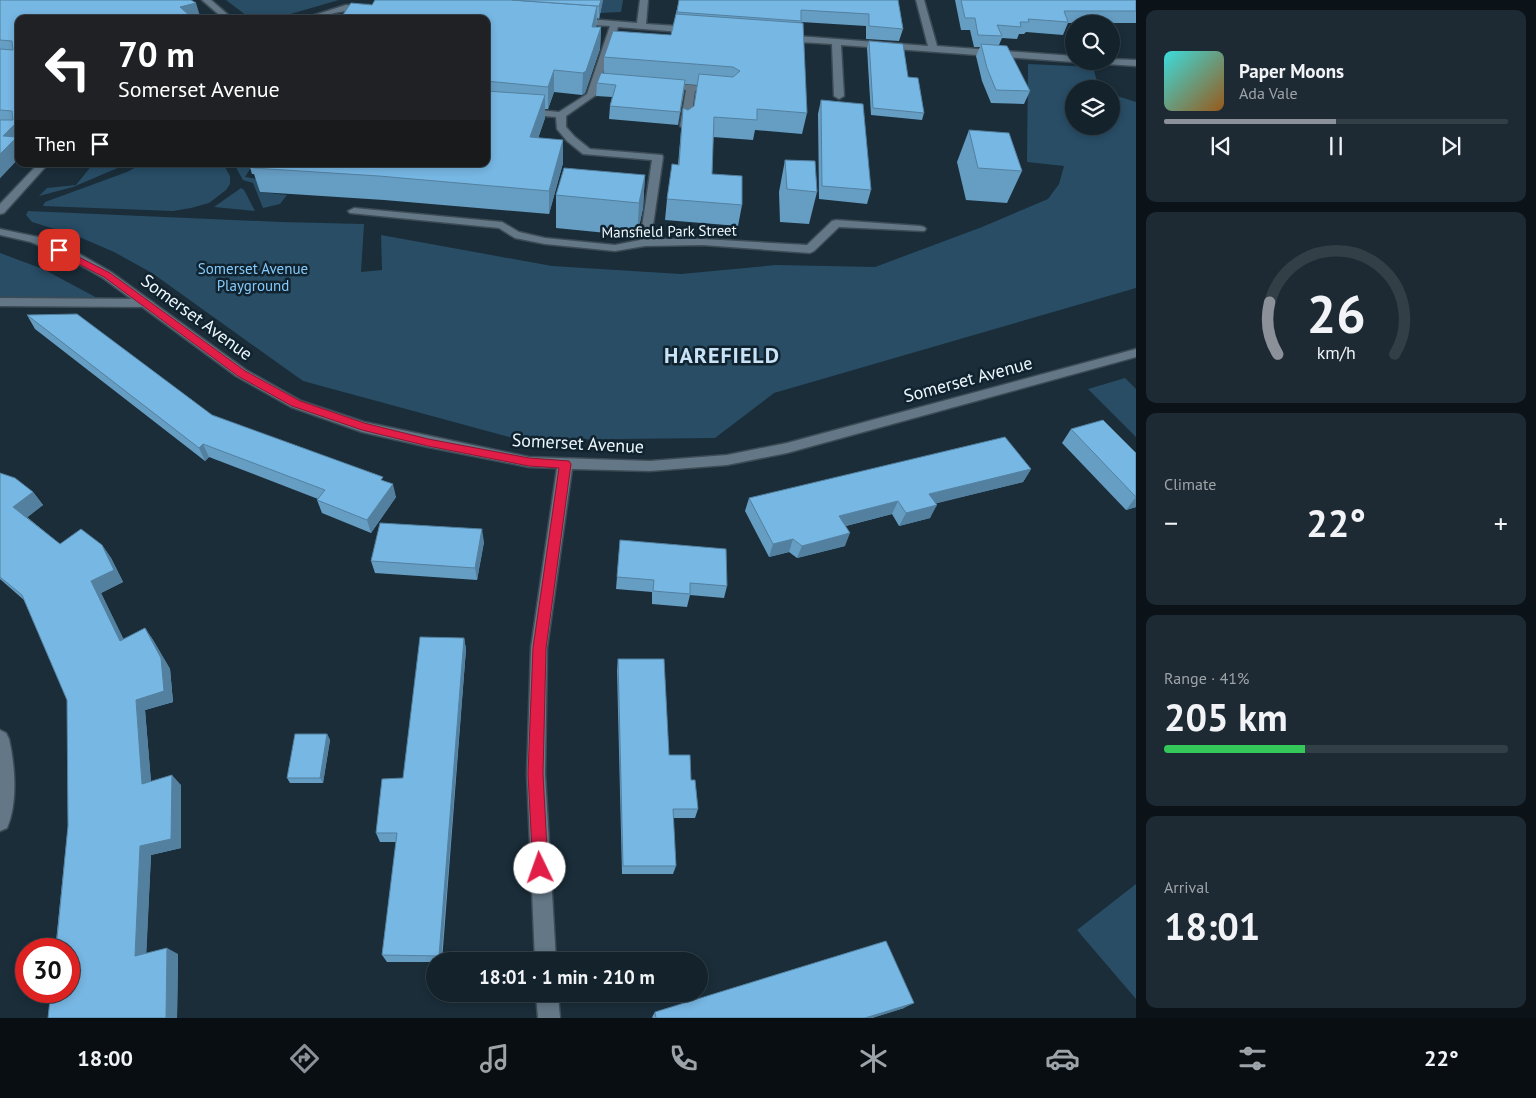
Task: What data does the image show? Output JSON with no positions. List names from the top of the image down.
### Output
{
  "streets": {
    "street": ["Mansfield Park Street", "Somerset Avenue"]
  },
  "districts": ["HAREFIELD"],
  "parks": ["Somerset Avenue Playground"],
  "page": {
    "turn": ["70 m", "Somerset Avenue"],
    "song": ["Paper Moons", "Ada Vale"],
    "then": "Then",
    "tile": [
      "Climate",
      ["Range · 41%", "205 km"],
      ["Arrival", "18:01"]
    ],
    "heat": ["−", "22°", "+"],
    "limit": "30",
    "trip": "18:01 · 1 min · 210 m",
    "tabs": ["18:00", "22°"],
    "gauge": ["26", "km/h"]
  }
}
